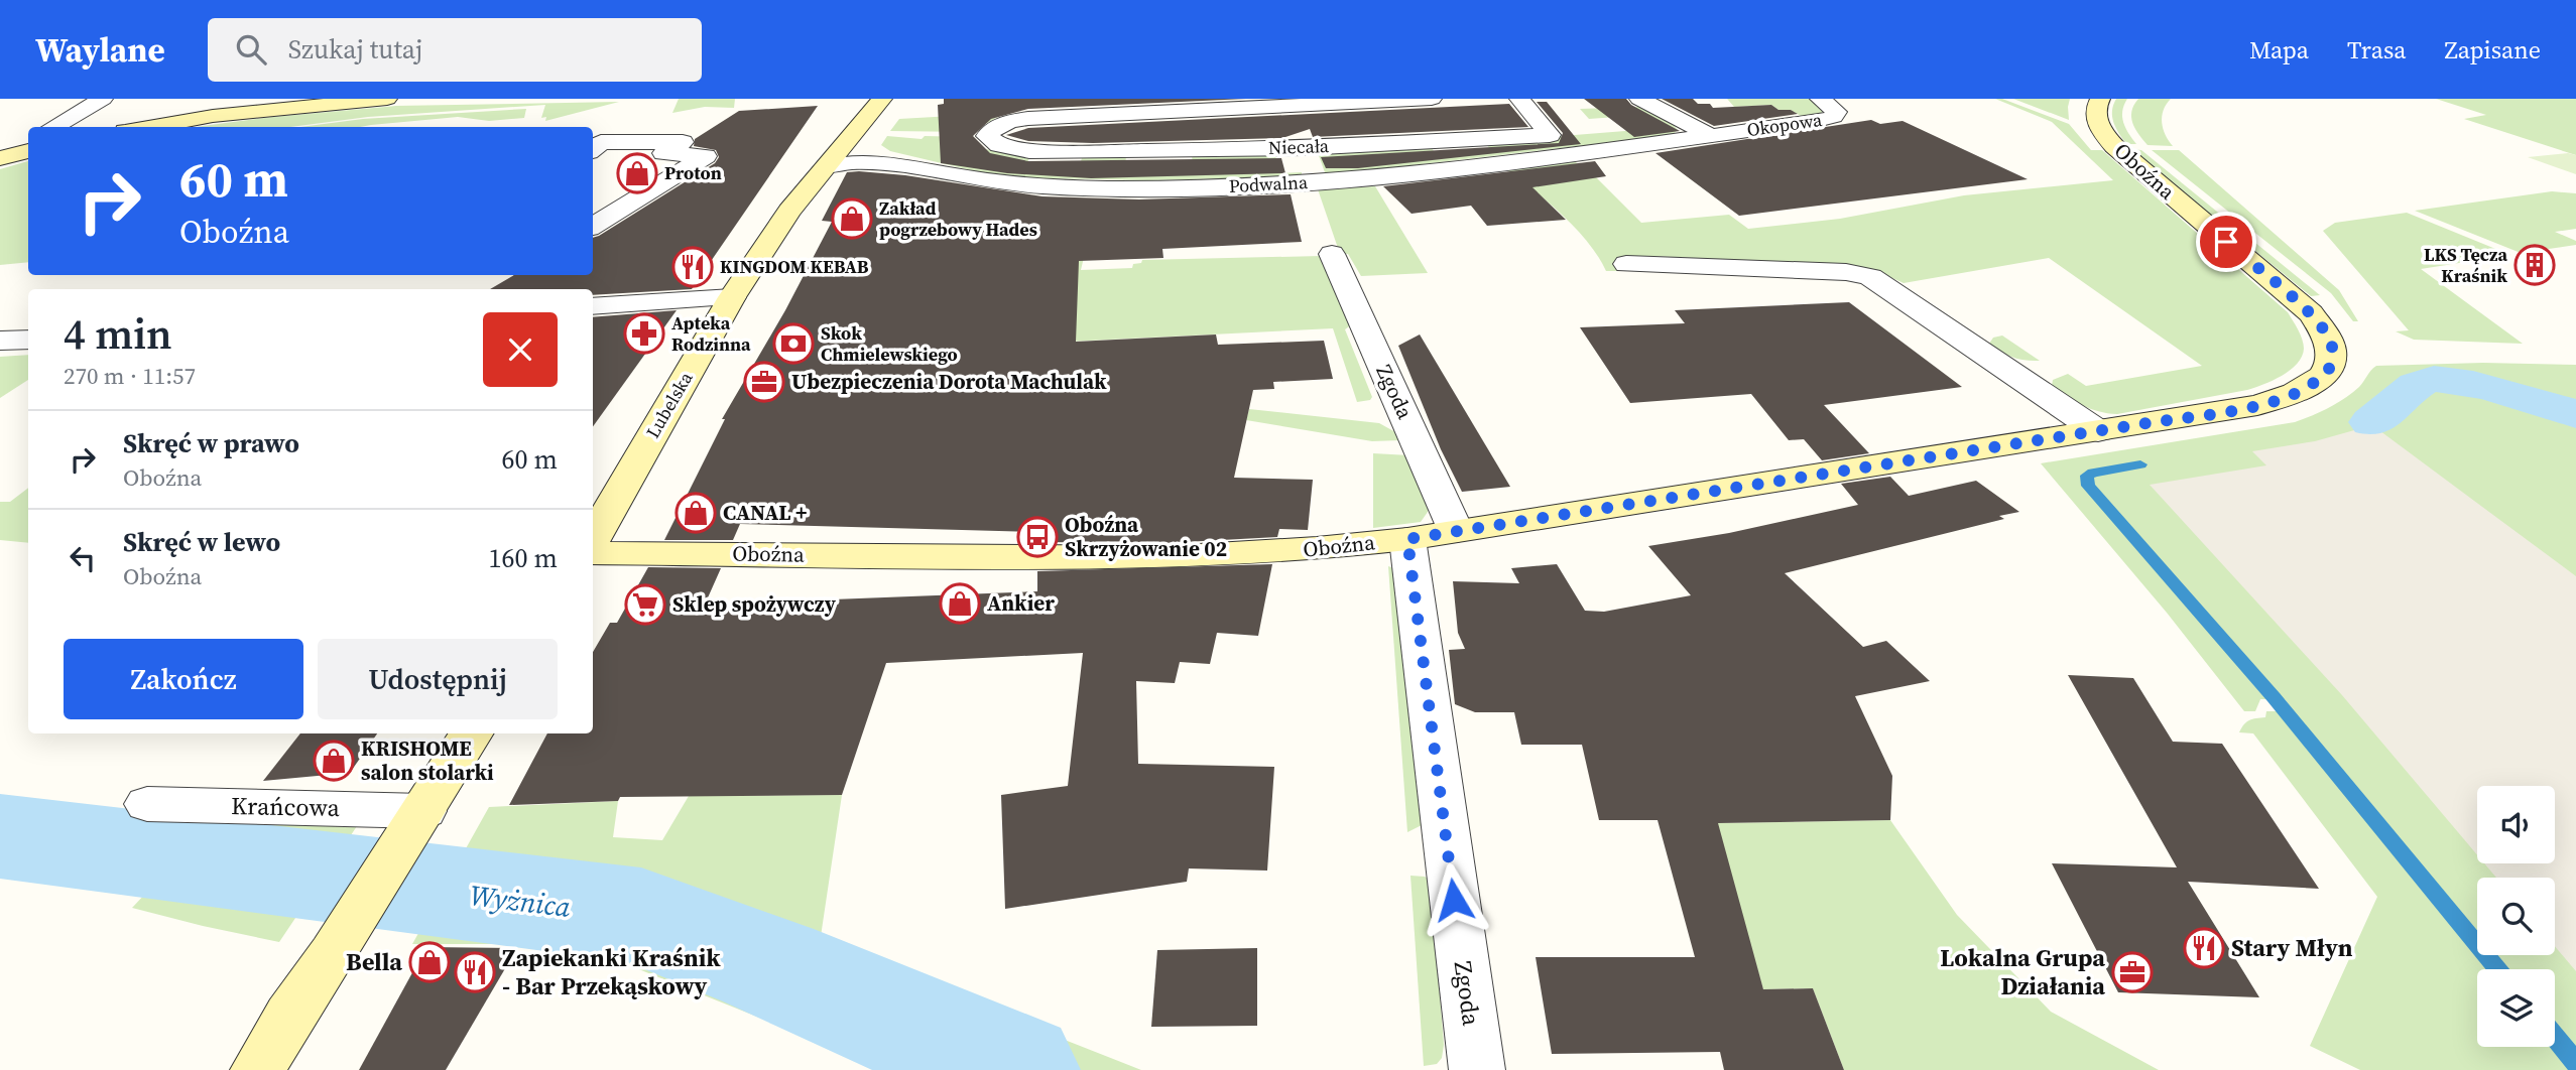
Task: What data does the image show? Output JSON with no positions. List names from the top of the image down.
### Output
{
  "streets": {
    "street": [
      "Okopowa",
      "Niecała",
      "Oboźna",
      "Podwalna",
      "Zgoda",
      "Lubelska",
      "Krańcowa"
    ]
  },
  "crossings": [
    ["Okopowa", "Podwalna"],
    ["Oboźna", "Zgoda"],
    ["Podwalna", "Lubelska"]
  ],
  "water": ["Wyżnica"],
  "places": {
    "shop": [
      "Proton",
      "Zakład pogrzebowy Hades",
      "CANAL +",
      "Ankier",
      "KRISHOME salon stolarki",
      "Bella"
    ],
    "building": ["LKS Tęcza Kraśnik"],
    "restaurant": ["KINGDOM KEBAB", "Stary Młyn", "Zapiekanki Kraśnik - Bar Przekąskowy"],
    "pharmacy": ["Apteka Rodzinna"],
    "bank": ["Skok Chmielewskiego"],
    "office": ["Ubezpieczenia Dorota Machulak", "Lokalna Grupa Działania"],
    "bus stop": ["Oboźna Skrzyżowanie 02"],
    "supermarket": ["Sklep spożywczy"]
  },
  "page": {
    "header": "Waylane",
    "search": "Szukaj tutaj",
    "nav": ["Mapa", "Trasa", "Zapisane"],
    "turn": ["60 m", "Oboźna"],
    "heading": ["4 min", "270 m · 11:57"],
    "list": [
      {
        "name": "Skręć w prawo",
        "note": "Oboźna",
        "value": "60 m"
      },
      {
        "name": "Skręć w lewo",
        "note": "Oboźna",
        "value": "160 m"
      }
    ],
    "buttons": ["Zakończ", "Udostępnij"]
  }
}
